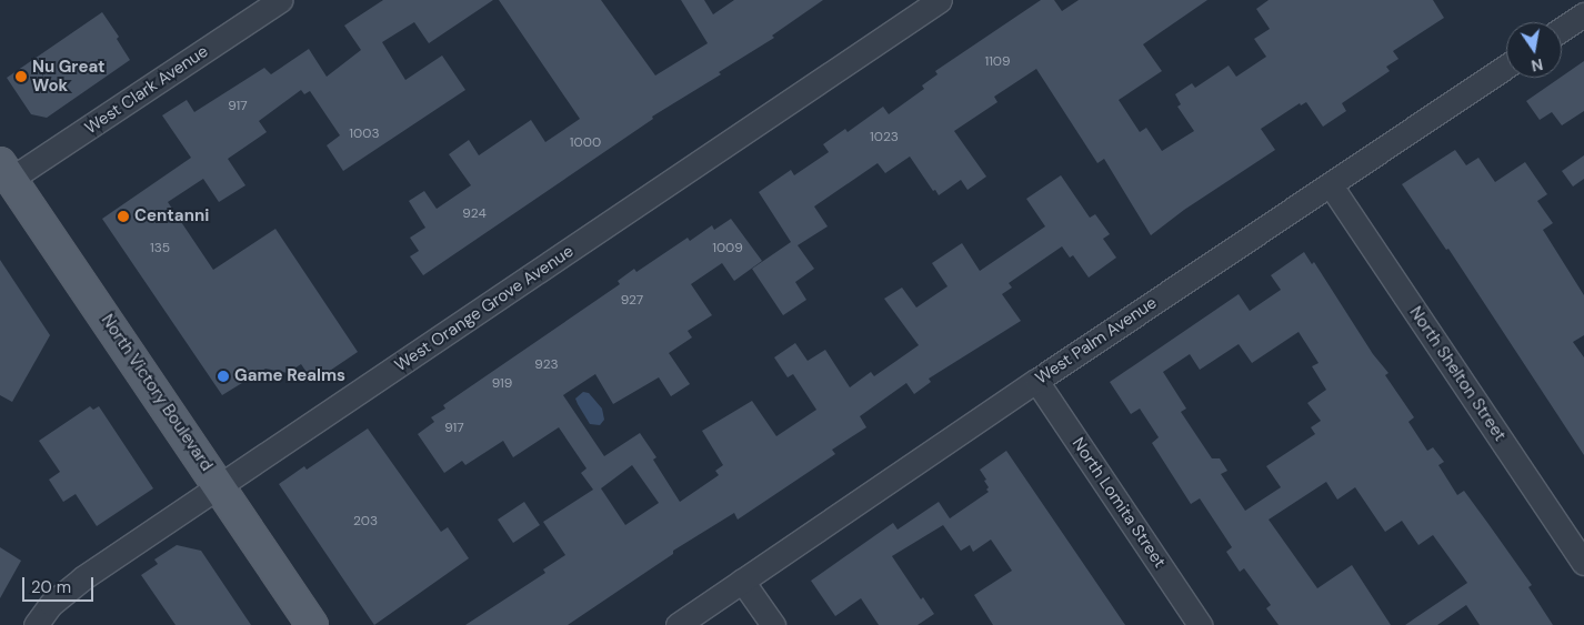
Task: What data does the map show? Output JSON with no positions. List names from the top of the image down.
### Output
{
  "streets": {
    "main road": ["North Victory Boulevard"],
    "street": [
      "West Clark Avenue",
      "West Orange Grove Avenue",
      "West Palm Avenue",
      "North Shelton Street",
      "North Lomita Street"
    ]
  },
  "crossings": [
    ["West Clark Avenue", "North Victory Boulevard"],
    ["West Orange Grove Avenue", "North Victory Boulevard"],
    ["West Palm Avenue", "North Shelton Street"],
    ["West Palm Avenue", "North Lomita Street"]
  ],
  "places": ["Nu Great Wok", "Centanni", "Game Realms"],
  "house_numbers": [
    "1109",
    "917",
    "1003",
    "1023",
    "1000",
    "924",
    "135",
    "1009",
    "927",
    "923",
    "919",
    "917",
    "203"
  ],
  "scale_bar": "20 m",
  "north": "bottom"
}
